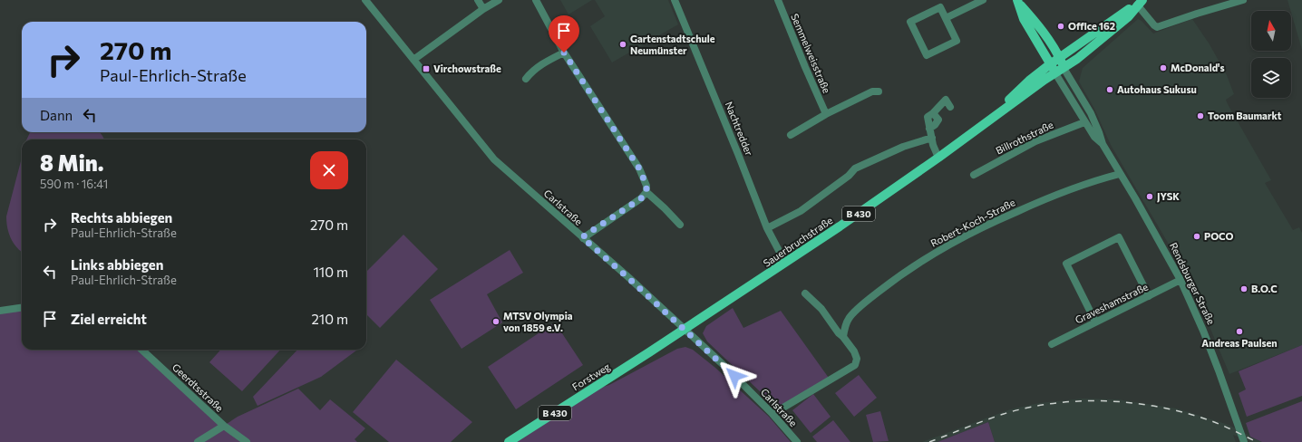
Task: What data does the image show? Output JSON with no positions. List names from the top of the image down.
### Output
{
  "streets": {
    "main road": [
      "B 430",
      "Sauerbruchstraße",
      "Rendsburger Straße",
      "Forstweg"
    ],
    "street": [
      "Semmelweisstraße",
      "Nachtredder",
      "Billrothstraße",
      "Carlstraße",
      "Robert-Koch-Straße",
      "Graveshamstraße",
      "Geerdtsstraße"
    ]
  },
  "crossings": [
    ["Nachtredder", "Sauerbruchstraße"],
    ["Billrothstraße", "Rendsburger Straße"],
    ["Carlstraße", "Sauerbruchstraße"],
    ["Carlstraße", "Forstweg"],
    ["B 430", "Sauerbruchstraße"],
    ["B 430", "Rendsburger Straße"],
    ["Robert-Koch-Straße", "Rendsburger Straße"],
    ["Sauerbruchstraße", "Rendsburger Straße"],
    ["Sauerbruchstraße", "Forstweg"],
    ["Rendsburger Straße", "Graveshamstraße"]
  ],
  "places": {
    "other": [
      "Office 162",
      "Gartenstadtschule Neumünster",
      "McDonald's",
      "Autohaus Sukusu",
      "Toom Baumarkt",
      "JYSK",
      "POCO",
      "B.O.C",
      "MTSV Olympia von 1859 e.V.",
      "Andreas Paulsen"
    ],
    "transit": ["Virchowstraße"]
  },
  "north": "top",
  "page": {
    "turn": ["270 m", "Paul-Ehrlich-Straße"],
    "then": "Dann",
    "heading": ["8 Min.", "590 m · 16:41"],
    "list": [
      {
        "name": "Rechts abbiegen",
        "note": "Paul-Ehrlich-Straße",
        "value": "270 m"
      },
      {
        "name": "Links abbiegen",
        "note": "Paul-Ehrlich-Straße",
        "value": "110 m"
      },
      {
        "name": "Ziel erreicht",
        "value": "210 m"
      }
    ]
  }
}
